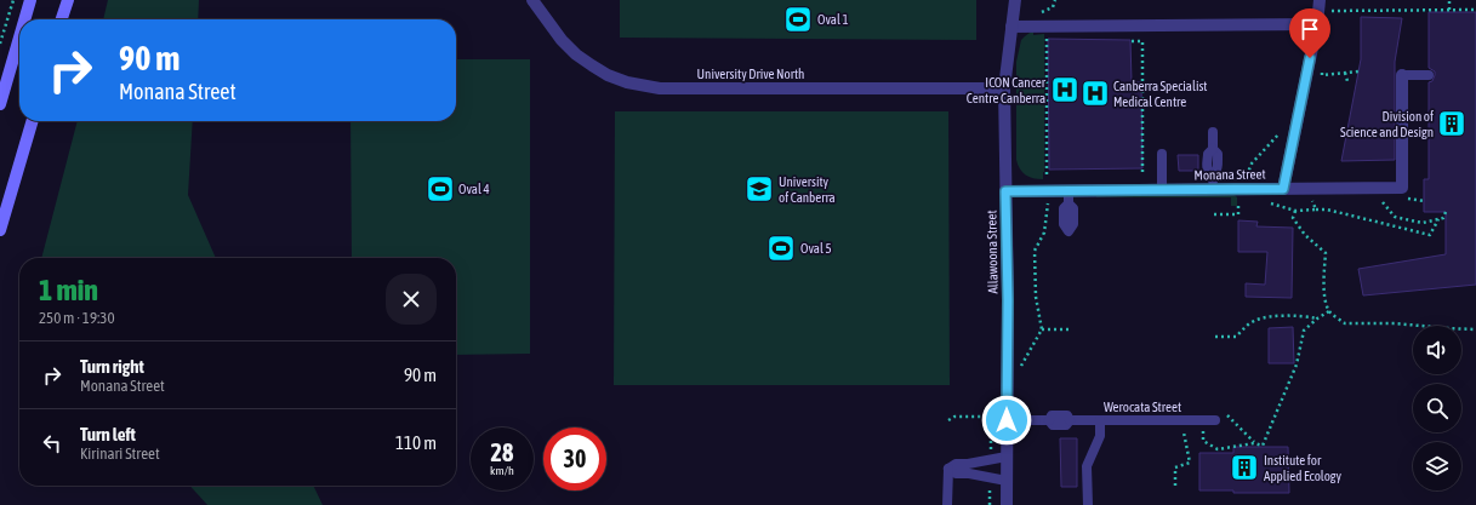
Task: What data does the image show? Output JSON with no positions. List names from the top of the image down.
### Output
{
  "streets": {
    "street": ["University Drive North", "Monana Street", "Allawoona Street"],
    "lane": ["Werocata Street"]
  },
  "crossings": [
    ["University Drive North", "Allawoona Street"],
    ["Monana Street", "Allawoona Street"],
    ["Allawoona Street", "Werocata Street"]
  ],
  "places": {
    "sports": ["Oval 1", "Oval 4", "Oval 5"],
    "hospital": ["ICON Cancer Centre Canberra", "Canberra Specialist Medical Centre"],
    "building": ["Division of Science and Design", "Institute for Applied Ecology"],
    "school or university": ["University of Canberra"]
  },
  "page": {
    "turn": ["90 m", "Monana Street"],
    "heading": ["1 min", "250 m · 19:30"],
    "list": [
      {
        "name": "Turn right",
        "note": "Monana Street",
        "value": "90 m"
      },
      {
        "name": "Turn left",
        "note": "Kirinari Street",
        "value": "110 m"
      }
    ],
    "speed": "28 km/h",
    "limit": "30"
  }
}
